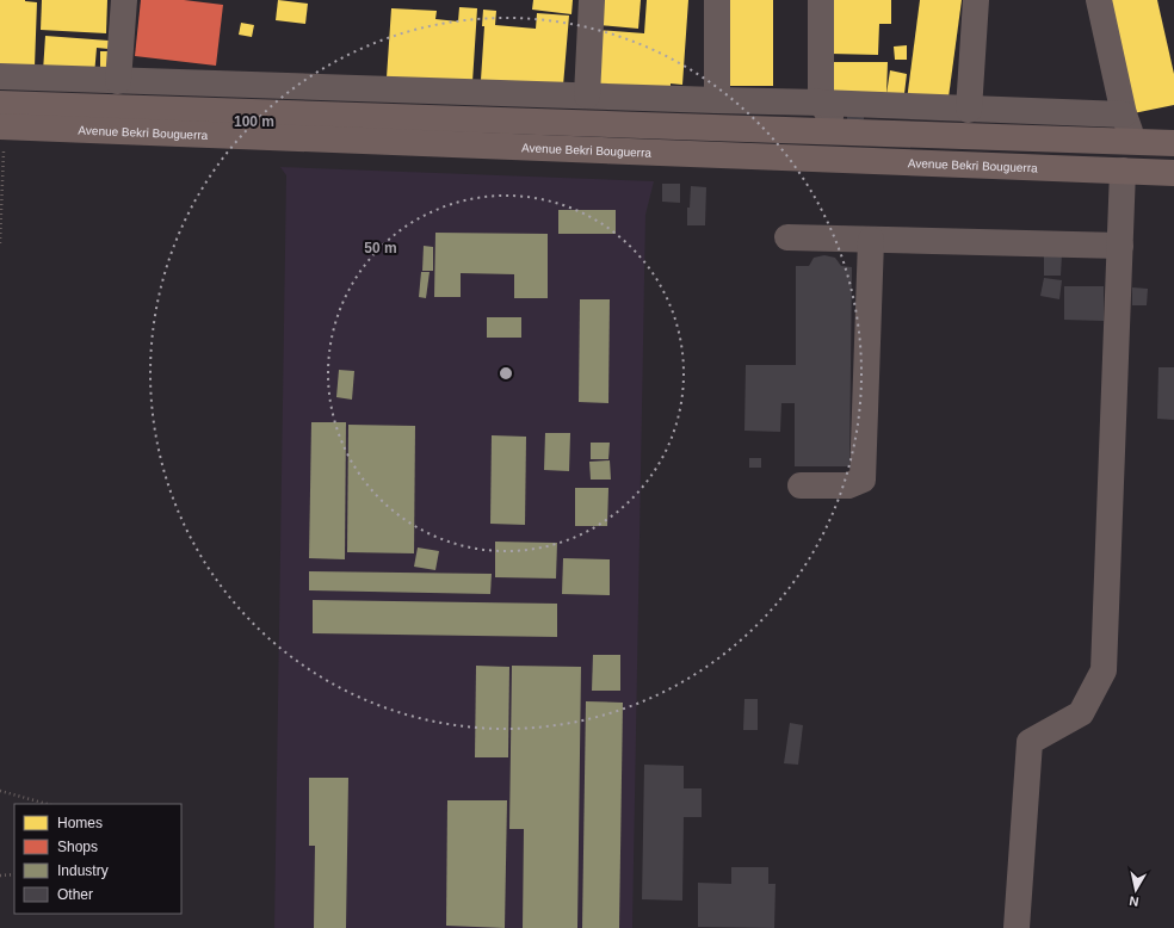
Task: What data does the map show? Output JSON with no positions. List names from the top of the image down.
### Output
{
  "streets": {
    "highway": ["Avenue Bekri Bouguerra"]
  },
  "legend": [
    "Homes",
    "Shops",
    "Industry",
    "Other"
  ],
  "north": "bottom",
  "rings": ["100 m", "50 m"]
}
